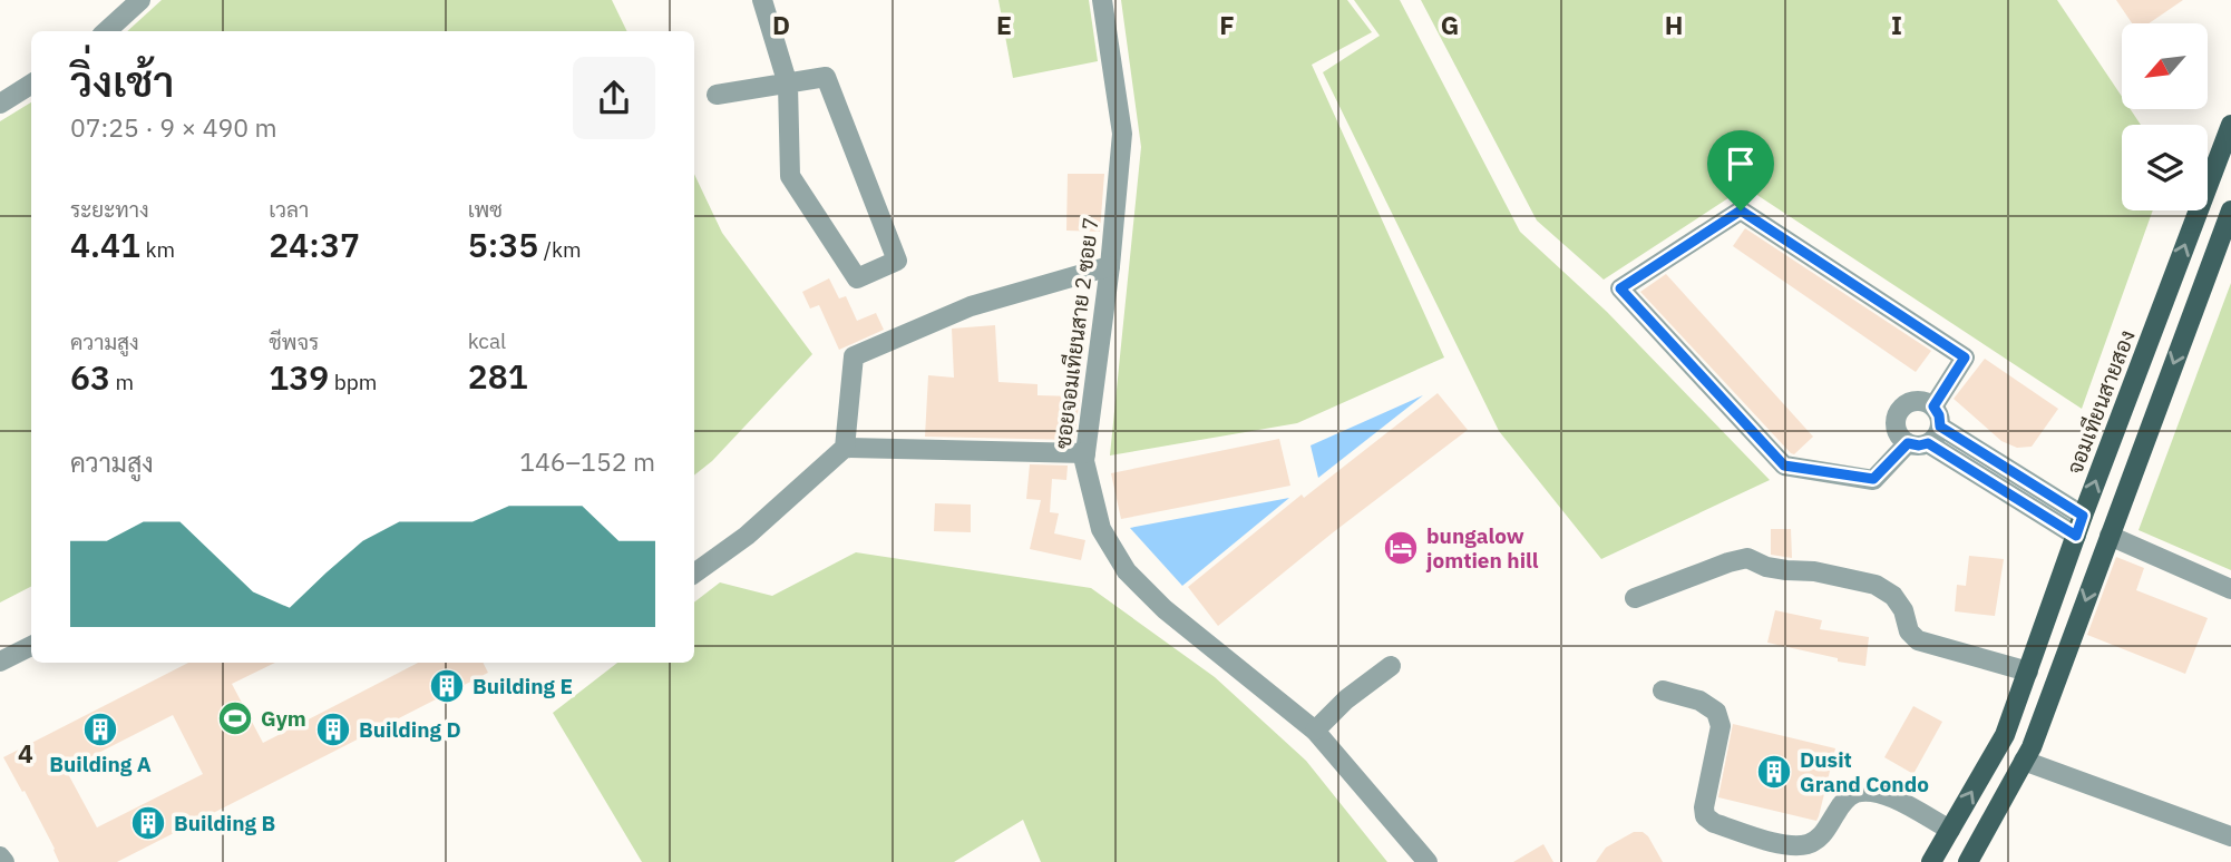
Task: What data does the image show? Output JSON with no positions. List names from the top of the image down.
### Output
{
  "streets": {
    "main road": ["จอมเทียนสายสอง"],
    "street": ["ซอยจอมเทียนสาย 2 ซอย 7"]
  },
  "places": {
    "hotel": ["bungalow jomtien hill"],
    "building": [
      "Building E",
      "Building A",
      "Building D",
      "Dusit Grand Condo",
      "Building B"
    ],
    "sports": ["Gym"]
  },
  "north": "bottom left",
  "page": {
    "heading": ["วิ่งเช้า", "07:25 · 9 × 490 m"],
    "stats": [
      ["ระยะทาง", "4.41 km"],
      ["เวลา", "24:37"],
      ["เพซ", "5:35 /km"],
      ["ความสูง", "63 m"],
      ["ชีพจร", "139 bpm"],
      ["kcal", "281"]
    ],
    "chart": ["ความสูง", "146–152 m"]
  },
  "grid": {
    "columns": [
      "D",
      "E",
      "F",
      "G",
      "H",
      "I"
    ],
    "rows": ["4"]
  }
}
